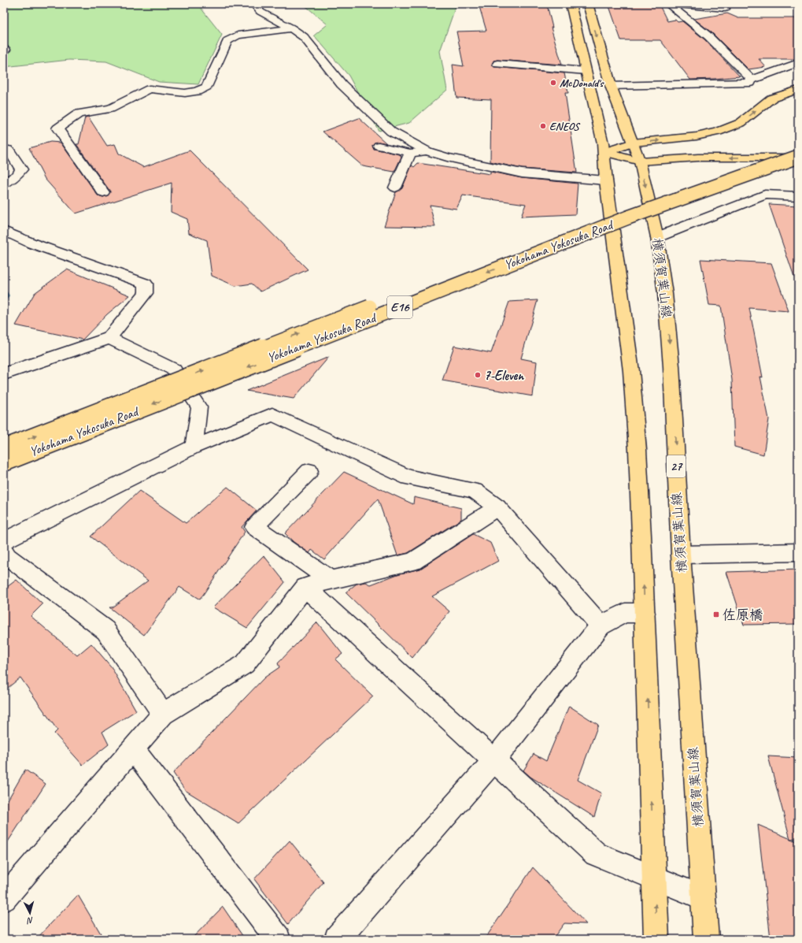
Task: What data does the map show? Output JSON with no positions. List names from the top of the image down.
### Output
{
  "streets": {
    "main road": [
      "Yokohama Yokosuka Road",
      "横須賀葉山線",
      "E16",
      "27"
    ]
  },
  "places": {
    "other": ["McDonald's", "ENEOS", "7-Eleven"],
    "transit": ["佐原橋"]
  },
  "north": "bottom"
}
